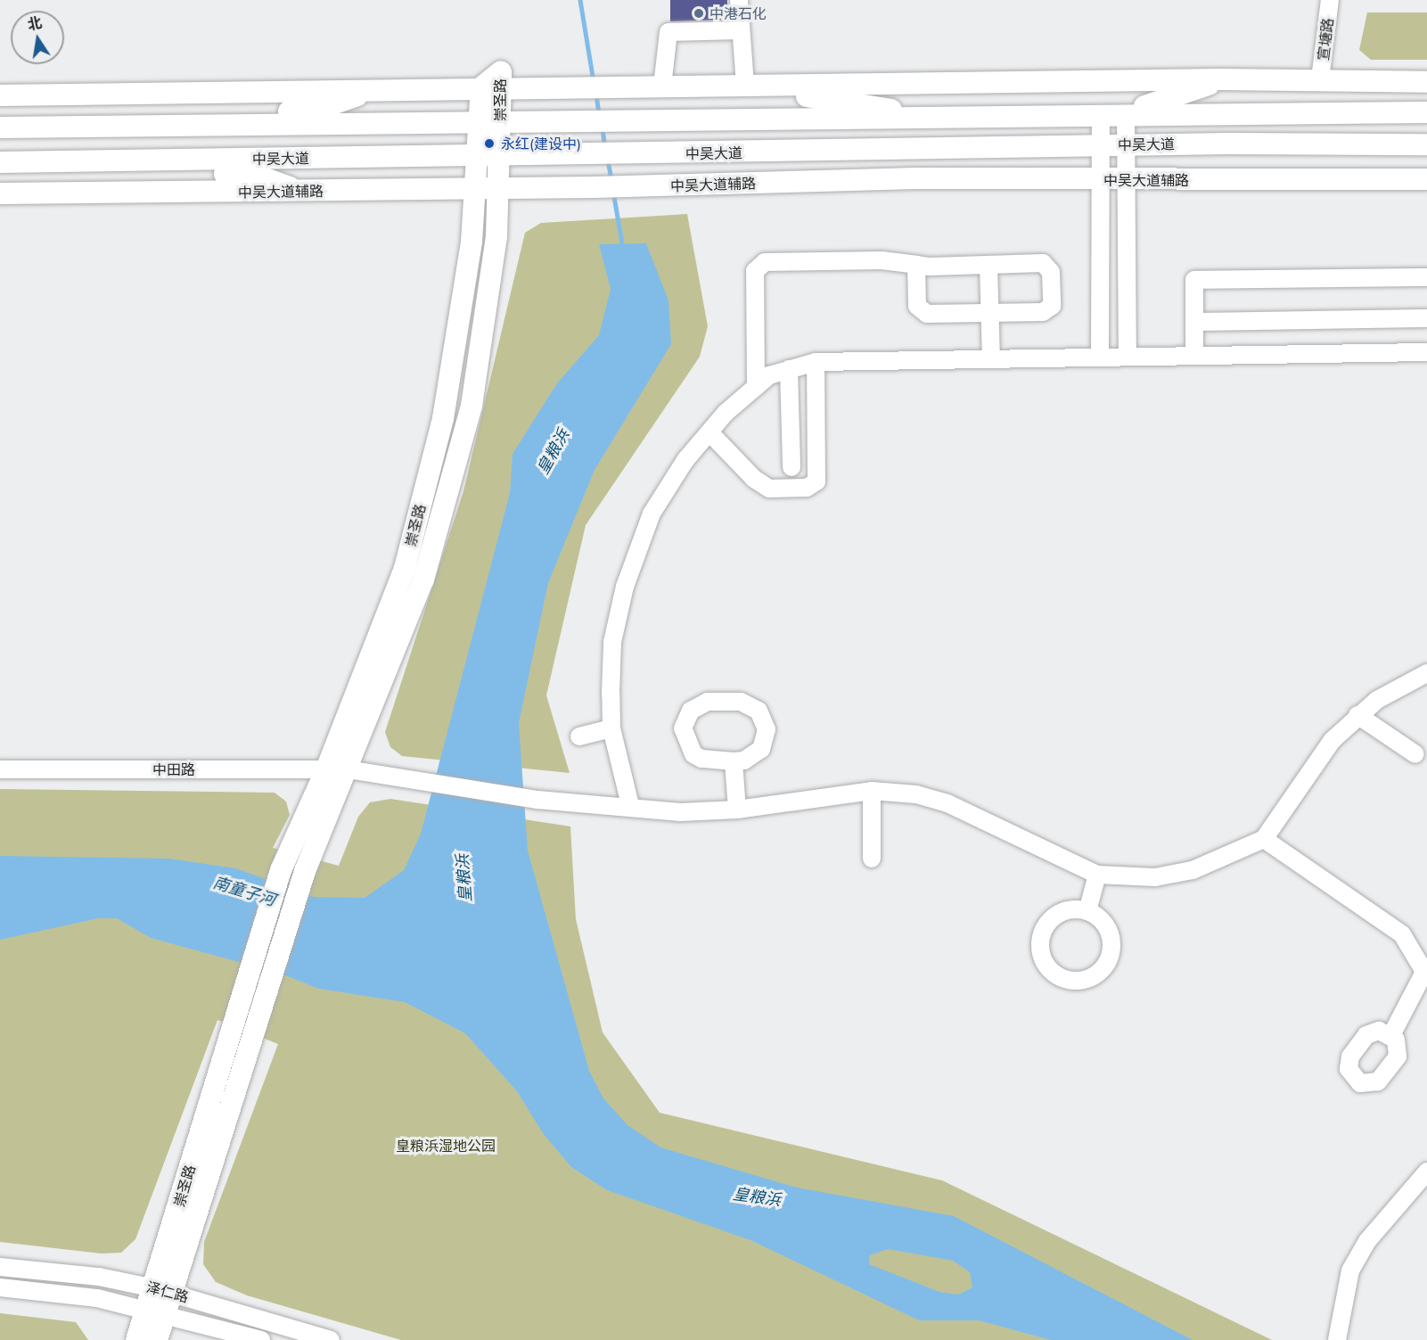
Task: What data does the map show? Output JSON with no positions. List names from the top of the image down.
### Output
{
  "streets": {
    "main road": ["崇圣路", "中吴大道", "中吴大道辅路"],
    "street": ["宣塘路", "中田路", "泽仁路"]
  },
  "crossings": [
    ["崇圣路", "中吴大道"],
    ["崇圣路", "中吴大道辅路"],
    ["崇圣路", "中田路"],
    ["崇圣路", "泽仁路"]
  ],
  "water": ["皇粮浜", "南童子河"],
  "parks": ["皇粮浜湿地公园"],
  "places": ["中港石化", "永红(建设中)"],
  "north": "top"
}
